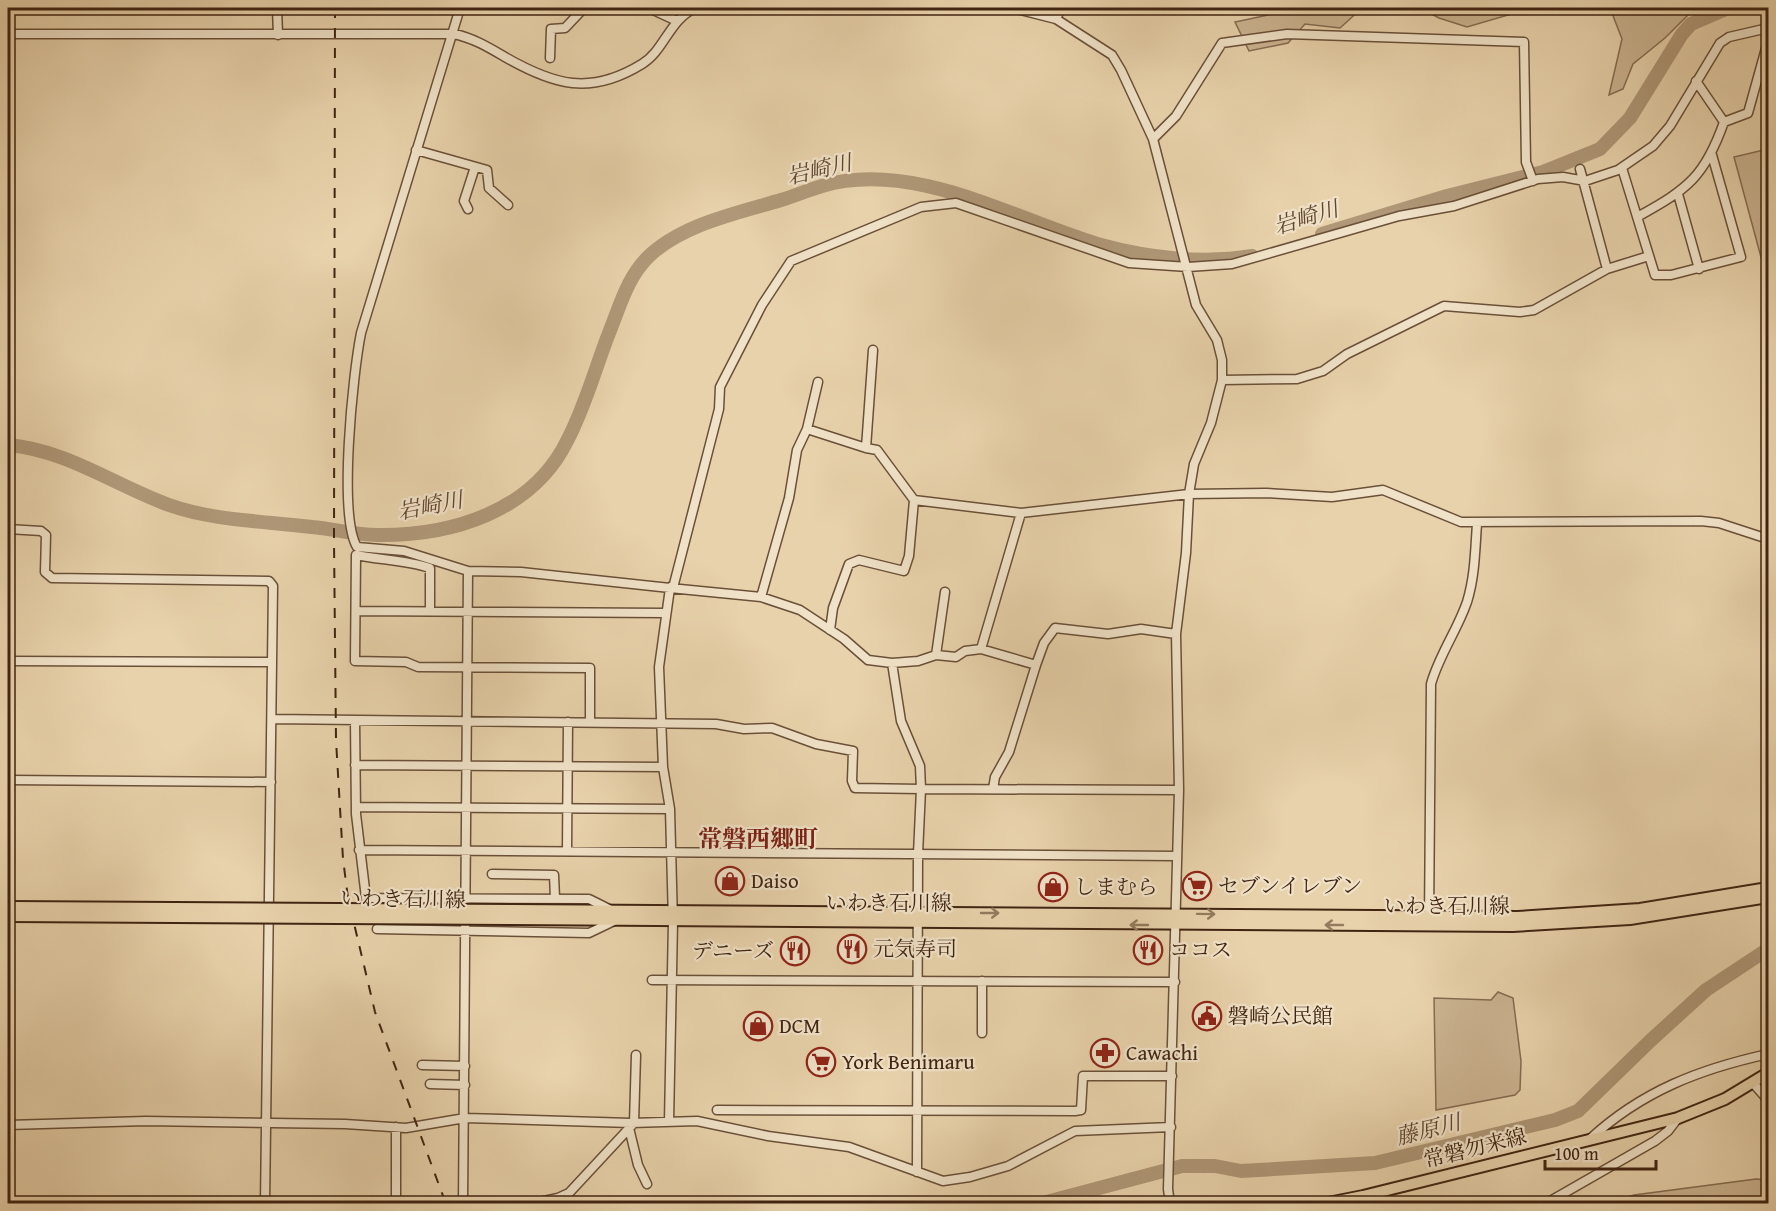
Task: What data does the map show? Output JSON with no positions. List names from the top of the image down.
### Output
{
  "streets": {
    "main road": ["いわき石川線", "常磐勿来線"]
  },
  "districts": ["常磐西郷町"],
  "water": ["岩崎川", "藤原川"],
  "places": {
    "shop": ["Daiso", "しまむら", "DCM"],
    "supermarket": ["セブンイレブン", "York Benimaru"],
    "restaurant": ["元気寿司", "ココス", "デニーズ"],
    "public building": ["磐崎公民館"],
    "pharmacy": ["Cawachi"]
  },
  "scale_bar": "100 m"
}
